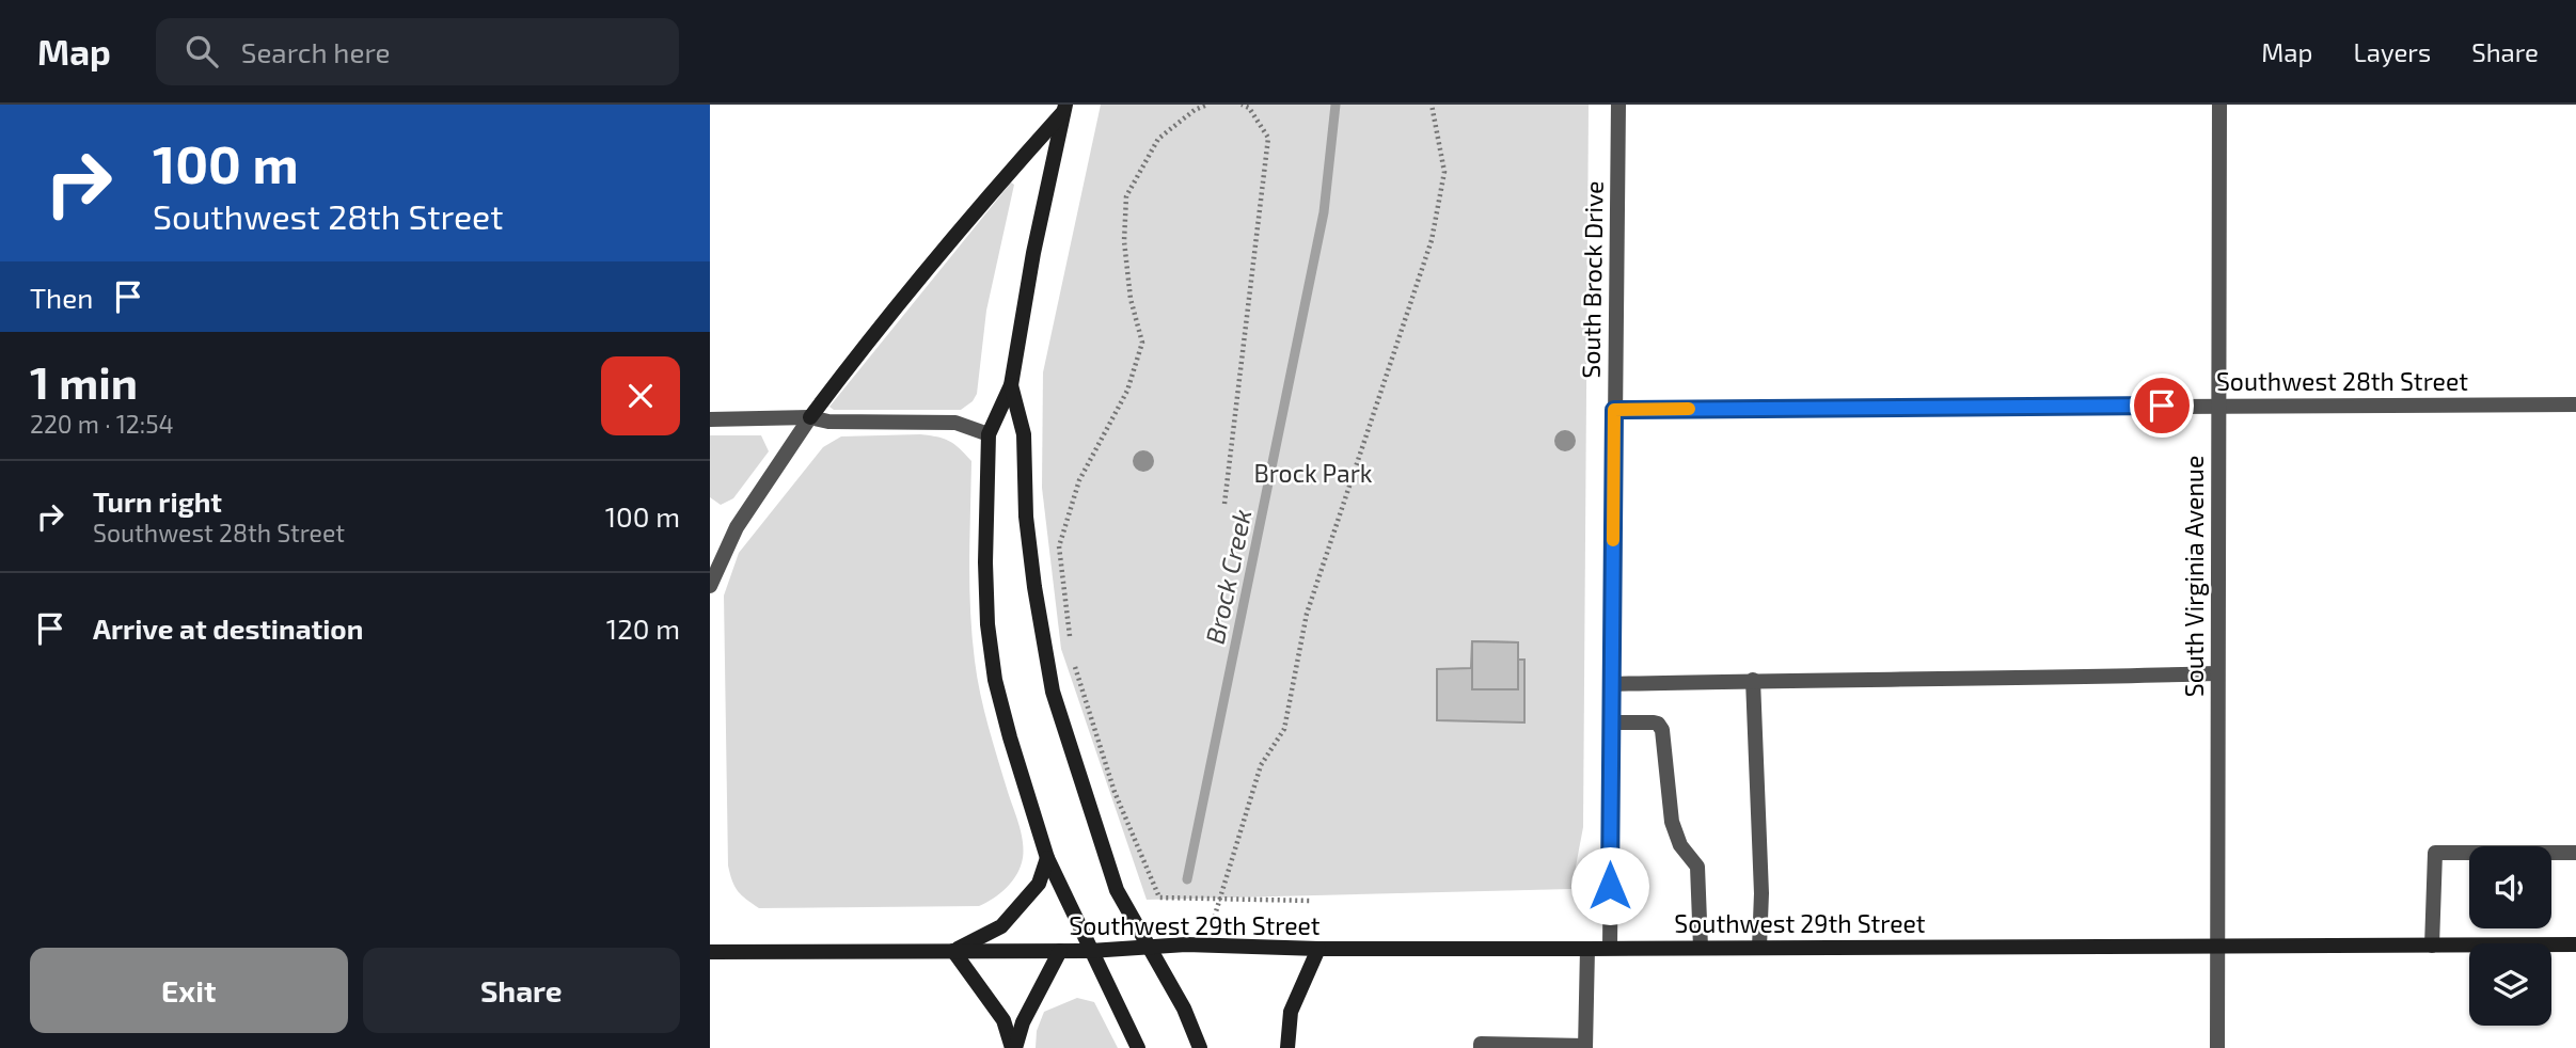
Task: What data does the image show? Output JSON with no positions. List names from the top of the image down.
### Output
{
  "streets": {
    "main road": ["Southwest 29th Street"],
    "street": ["South Brock Drive", "Southwest 28th Street", "South Virginia Avenue"]
  },
  "crossings": [
    ["South Brock Drive", "Southwest 28th Street"],
    ["South Brock Drive", "Southwest 29th Street"],
    ["Southwest 28th Street", "South Virginia Avenue"],
    ["South Virginia Avenue", "Southwest 29th Street"]
  ],
  "water": ["Brock Creek"],
  "parks": ["Brock Park"],
  "page": {
    "header": "Map",
    "search": "Search here",
    "nav": ["Map", "Layers", "Share"],
    "turn": ["100 m", "Southwest 28th Street"],
    "then": "Then",
    "heading": ["1 min", "220 m · 12:54"],
    "list": [
      {
        "name": "Turn right",
        "note": "Southwest 28th Street",
        "value": "100 m"
      },
      {
        "name": "Arrive at destination",
        "value": "120 m"
      }
    ],
    "buttons": ["Exit", "Share"]
  }
}
